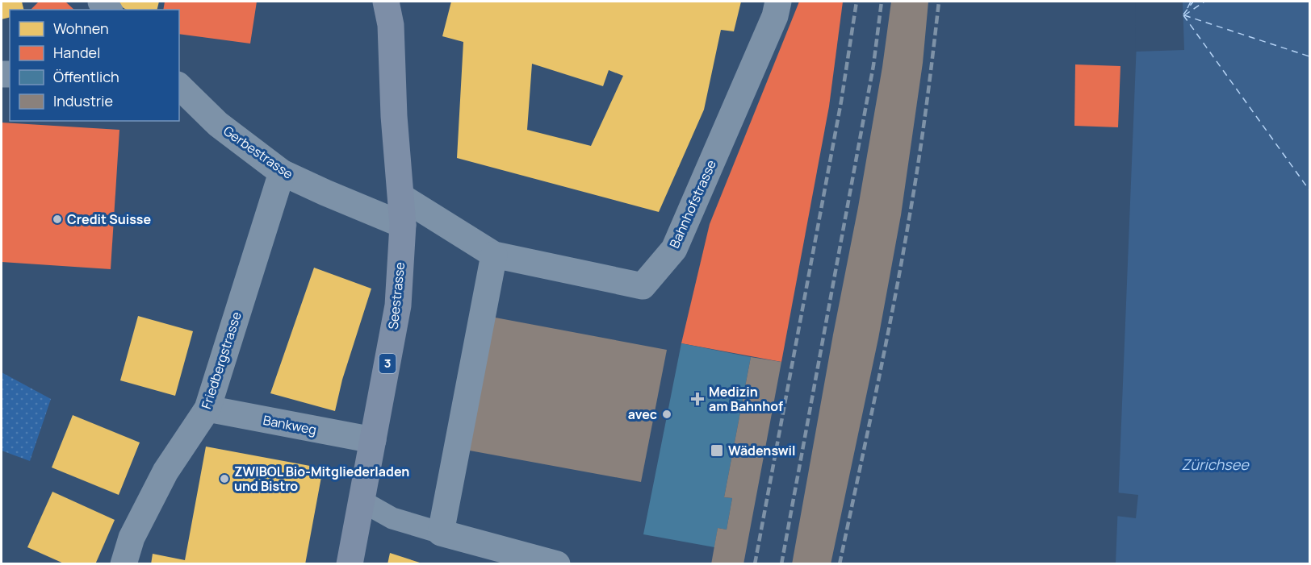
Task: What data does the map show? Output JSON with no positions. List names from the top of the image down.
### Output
{
  "streets": {
    "main road": ["Seestrasse", "3"],
    "street": [
      "Gerbestrasse",
      "Bahnhofstrasse",
      "Friedbergstrasse",
      "Bankweg"
    ]
  },
  "crossings": [
    ["Gerbestrasse", "Seestrasse"],
    ["Gerbestrasse", "Friedbergstrasse"],
    ["Bahnhofstrasse", "Seestrasse"],
    ["Seestrasse", "Bankweg"],
    ["Friedbergstrasse", "Bankweg"]
  ],
  "water": ["Zürichsee"],
  "places": {
    "other": ["Credit Suisse", "avec", "ZWIBOL Bio-Mitgliederladen und Bistro"],
    "health": ["Medizin am Bahnhof"],
    "transit": ["Wädenswil"]
  },
  "legend": [
    "Wohnen",
    "Handel",
    "Öffentlich",
    "Industrie"
  ]
}
